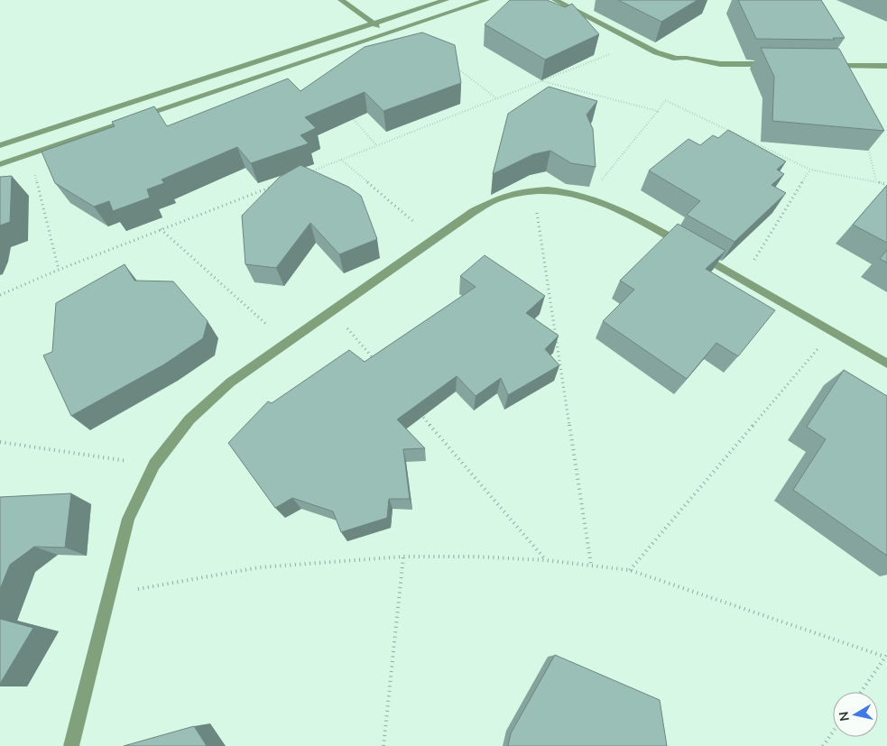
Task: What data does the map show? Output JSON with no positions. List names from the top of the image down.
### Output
{
  "north": "left"
}
